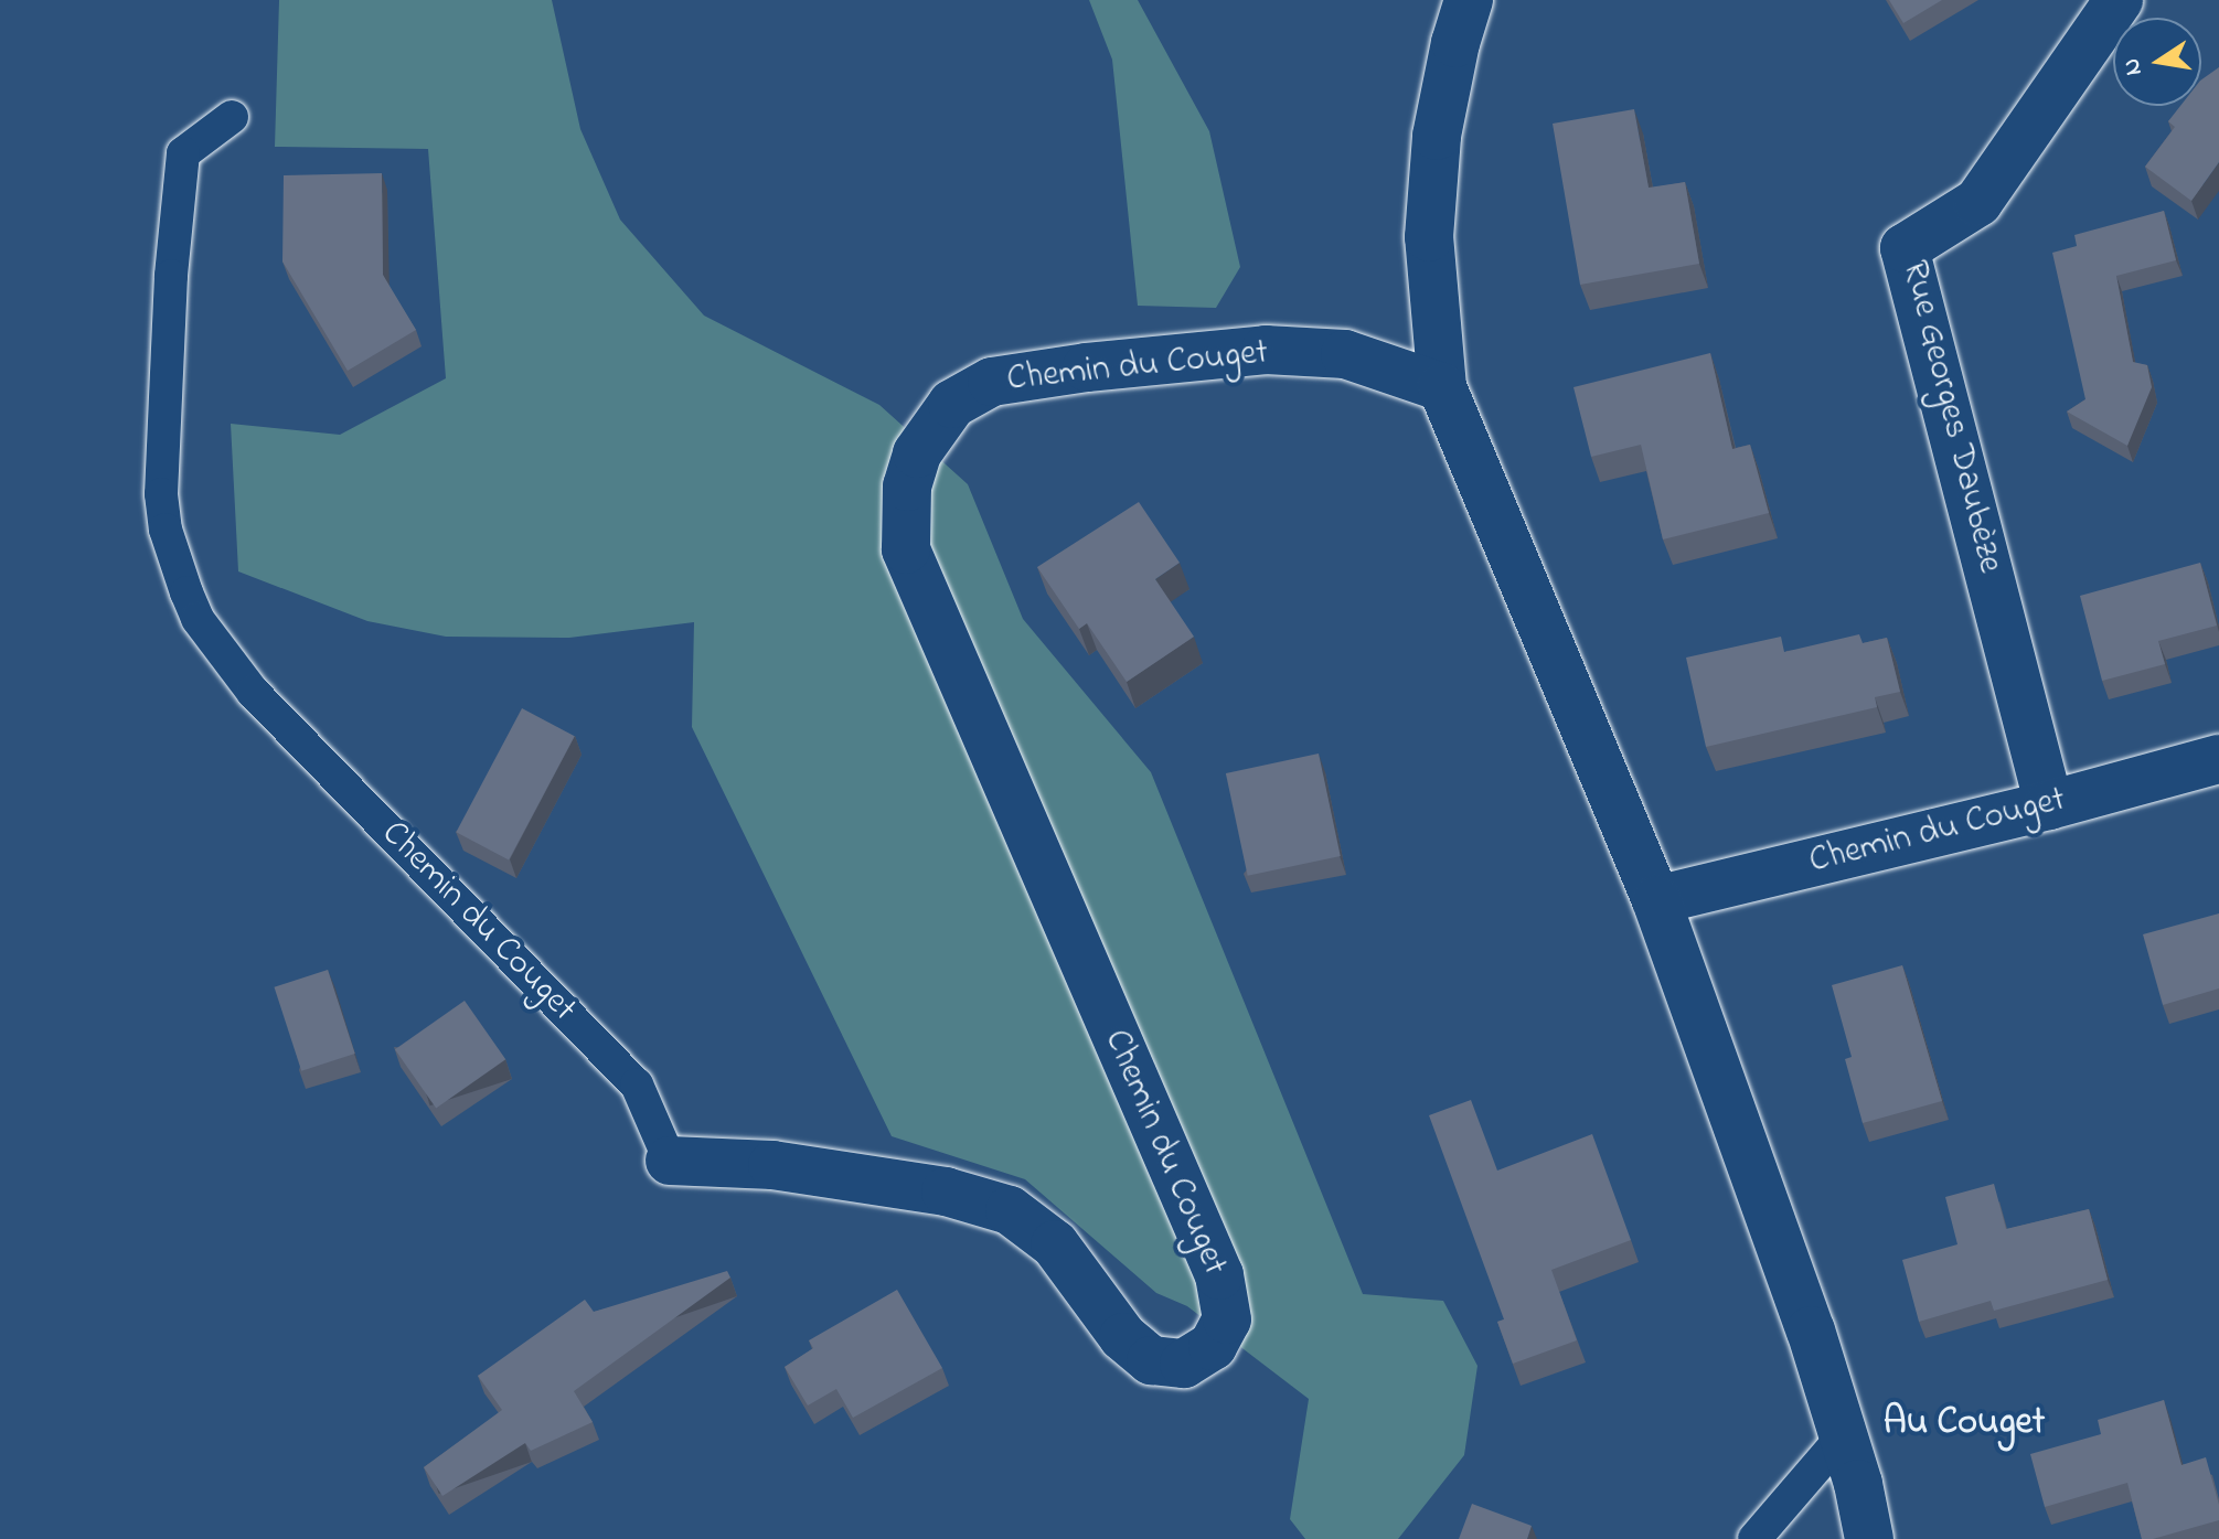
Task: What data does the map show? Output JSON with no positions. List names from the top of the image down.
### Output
{
  "streets": {
    "street": ["Chemin du Couget", "Rue Georges Daubèze"]
  },
  "crossings": [
    ["Chemin du Couget", "Rue Georges Daubèze"]
  ],
  "districts": ["Au Couget"],
  "north": "left"
}
